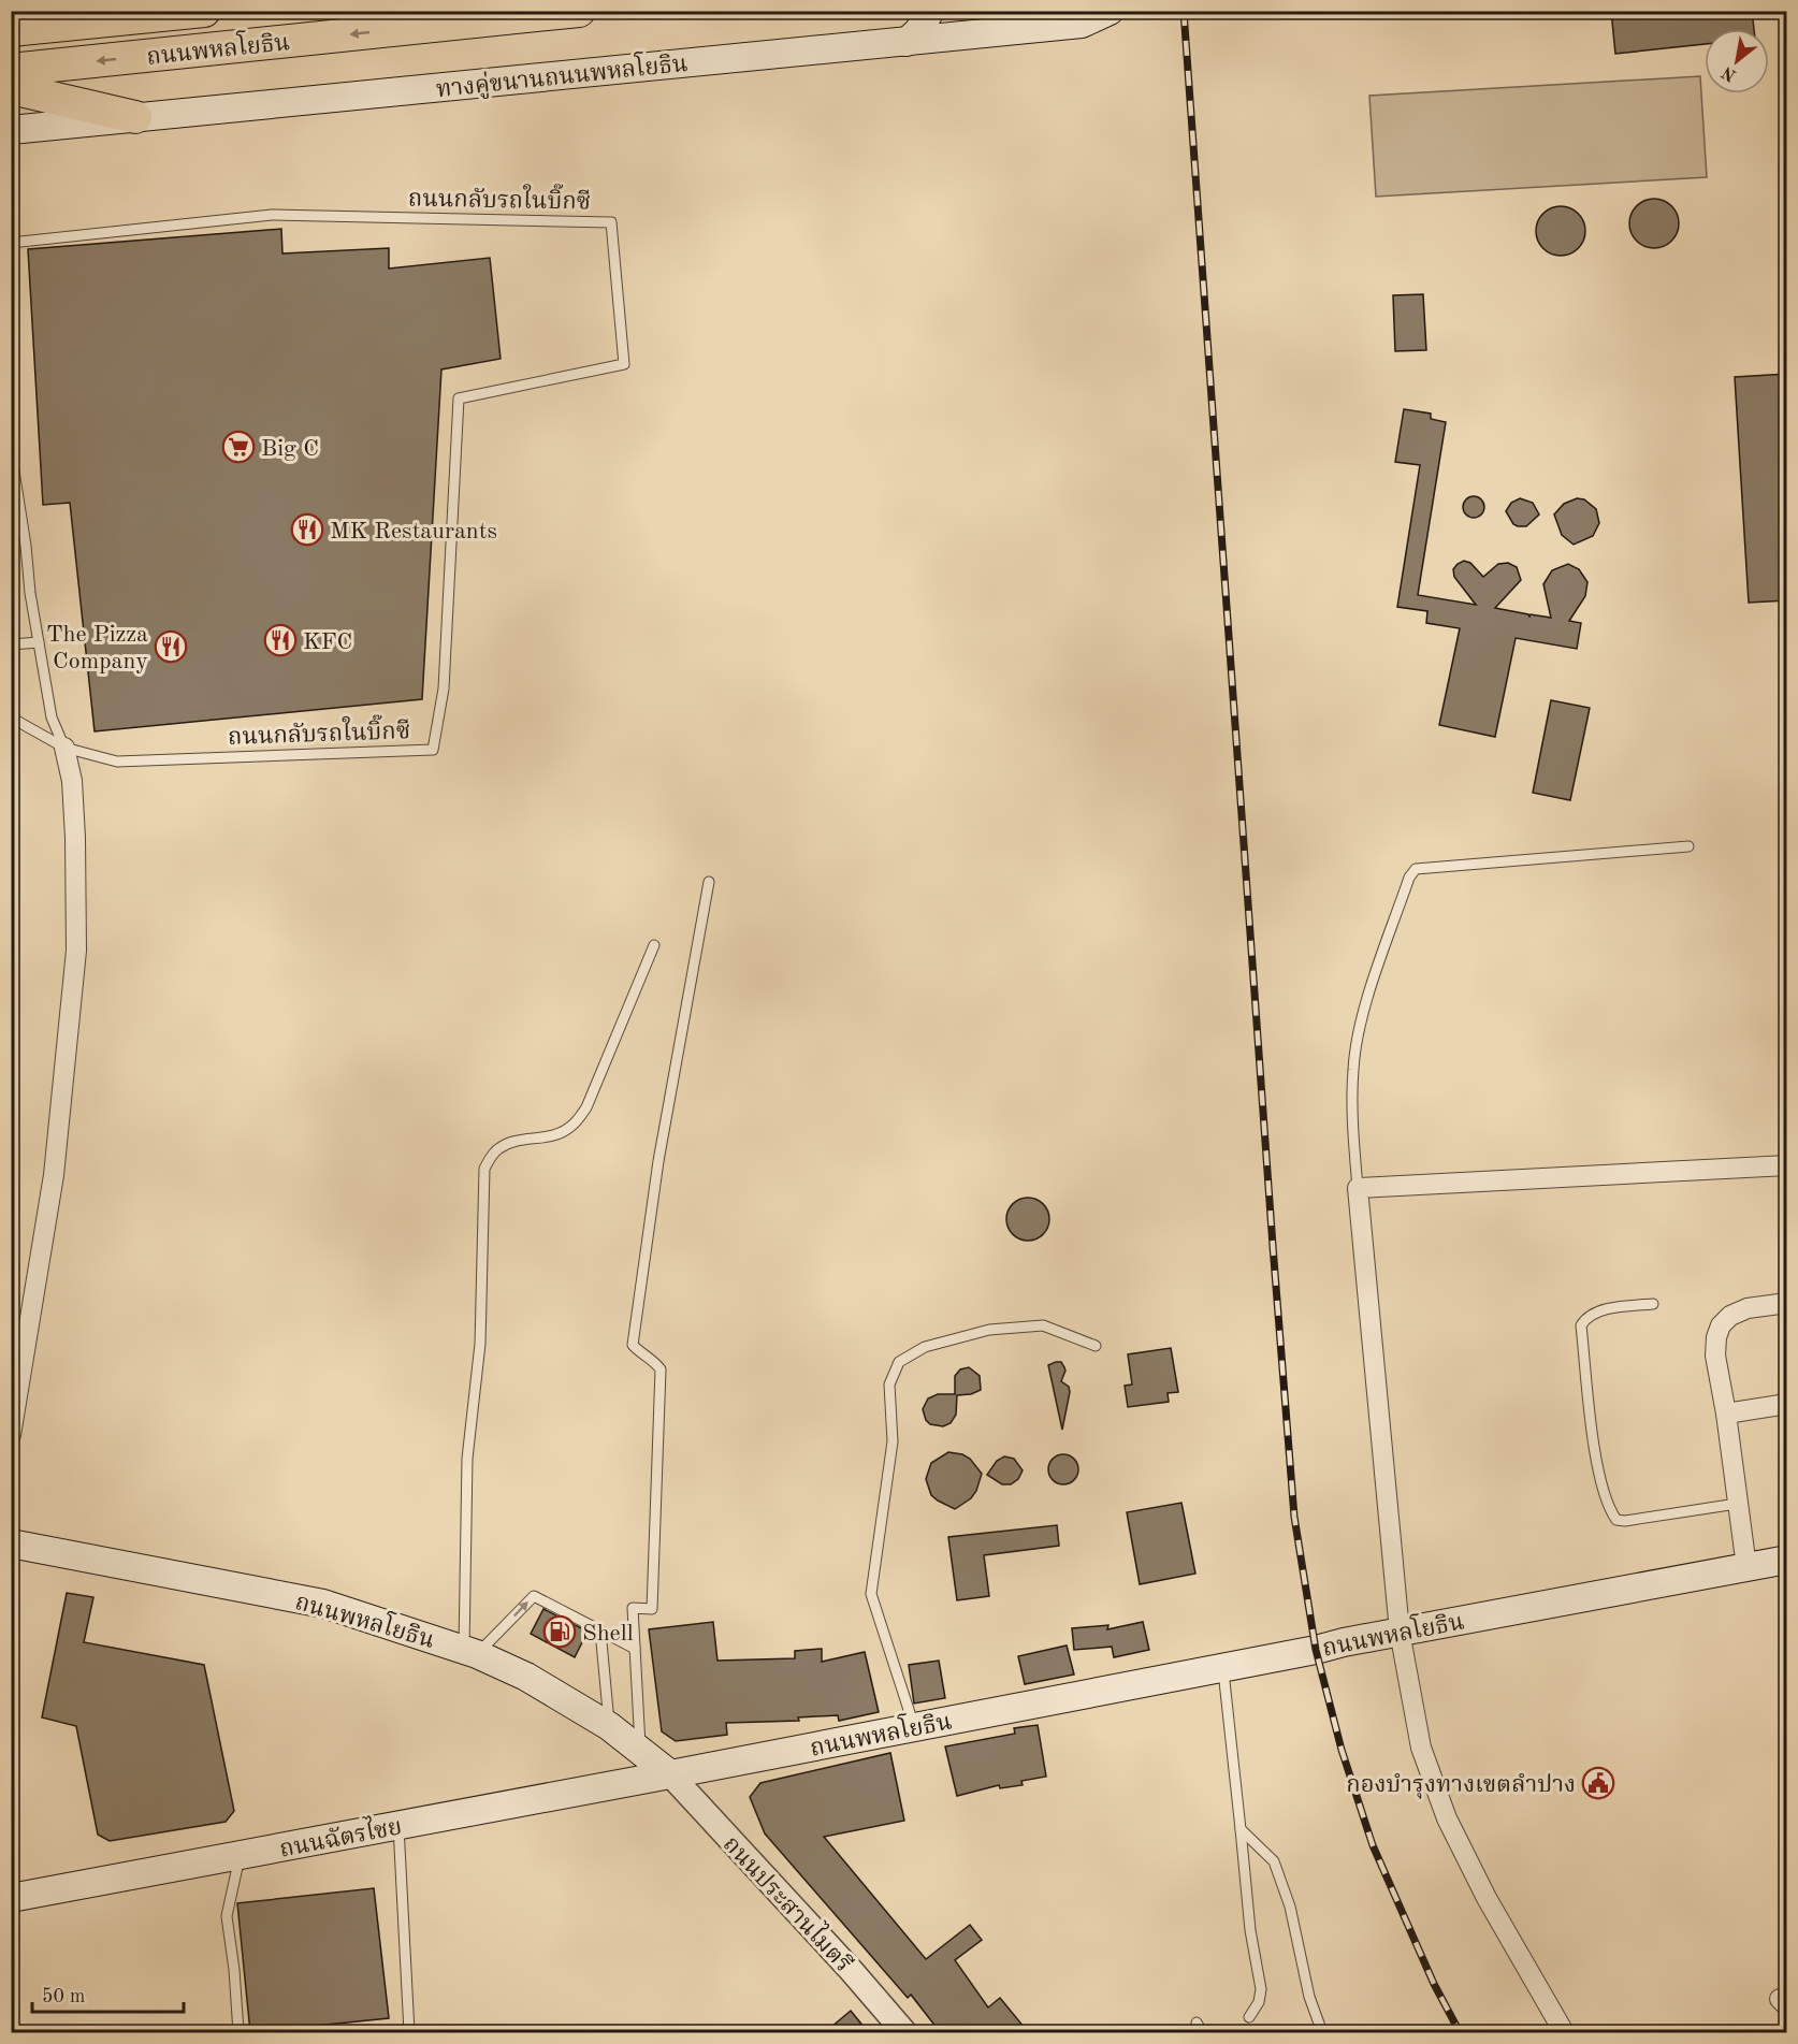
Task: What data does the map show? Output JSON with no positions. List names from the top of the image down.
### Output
{
  "streets": {
    "highway": ["ถนนพหลโยธิน"],
    "main road": ["ทางคู่ขนานถนนพหลโยธิน", "ถนนฉัตรไชย"],
    "street": ["ถนนประสานไมตรี"],
    "lane": ["ถนนกลับรถในบิ๊กซี"]
  },
  "crossings": [
    ["ถนนพหลโยธิน", "ถนนฉัตรไชย"],
    ["ถนนพหลโยธิน", "ถนนประสานไมตรี"],
    ["ถนนฉัตรไชย", "ถนนประสานไมตรี"]
  ],
  "places": {
    "supermarket": ["Big C"],
    "restaurant": ["MK Restaurants", "KFC", "The Pizza Company"],
    "fuel station": ["Shell"],
    "public building": ["กองบำรุงทางเขตลำปาง"]
  },
  "scale_bar": "50 m",
  "north": "bottom left"
}
